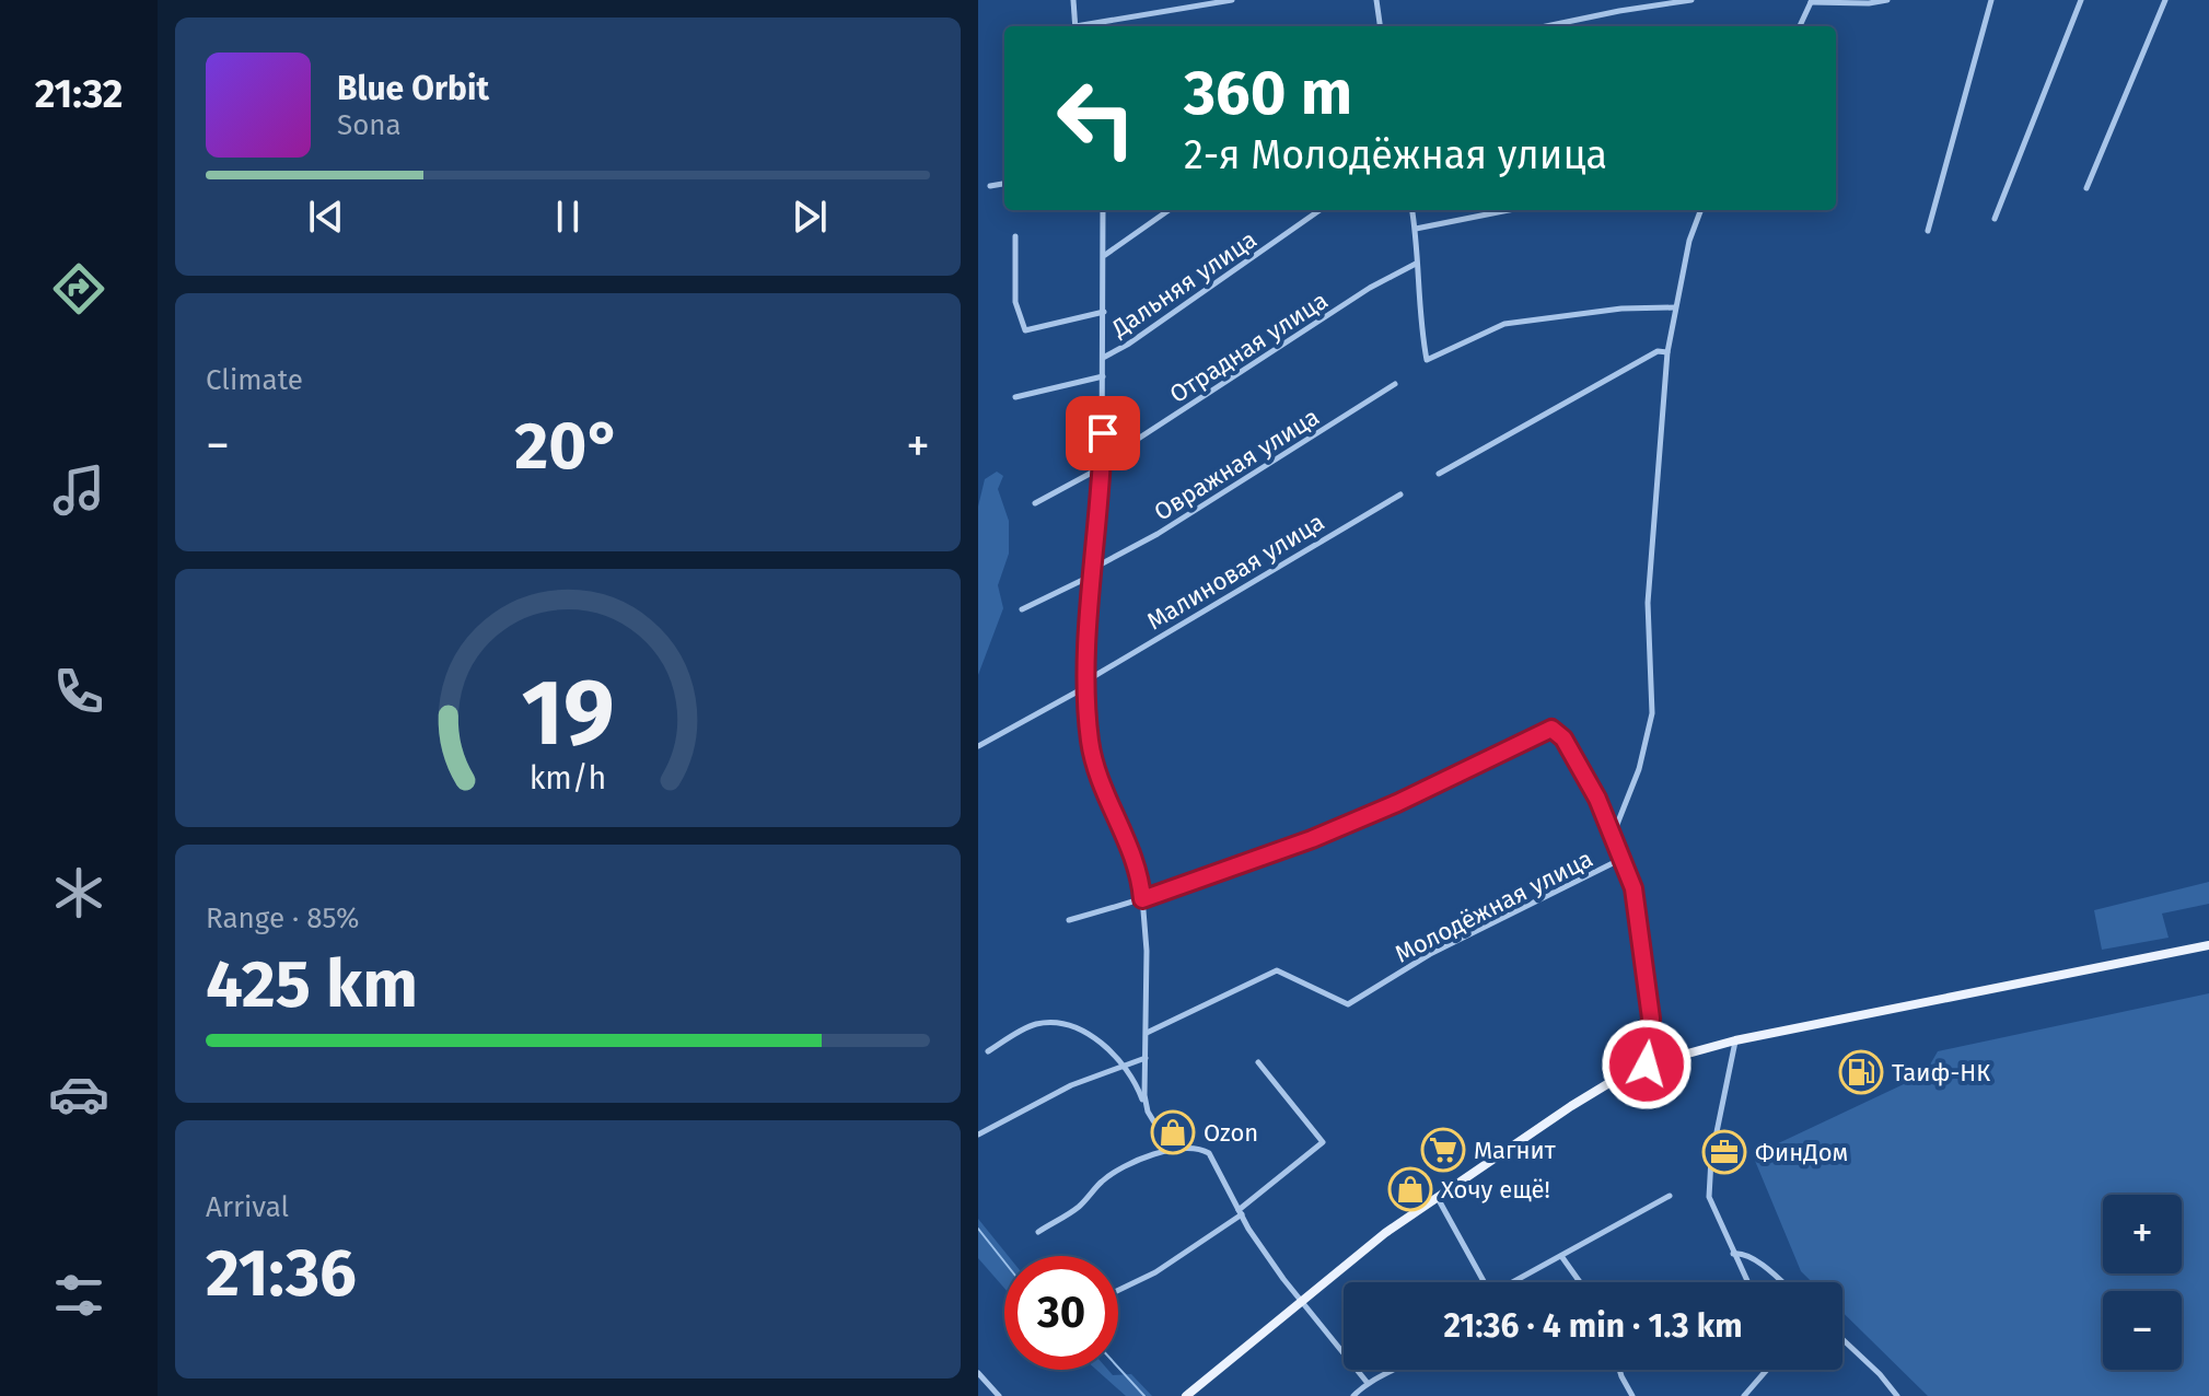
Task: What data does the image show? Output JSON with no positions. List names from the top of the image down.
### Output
{
  "streets": {
    "street": [
      "Дальняя улица",
      "Отрадная улица",
      "Овражная улица",
      "Малиновая улица",
      "Молодёжная улица"
    ]
  },
  "places": {
    "fuel station": ["Таиф-НК"],
    "shop": ["Ozon", "Хочу ещё!"],
    "supermarket": ["Магнит"],
    "office": ["ФинДом"]
  },
  "page": {
    "tabs": "21:32",
    "turn": ["360 m", "2-я Молодёжная улица"],
    "song": ["Blue Orbit", "Sona"],
    "tile": [
      "Climate",
      ["Range · 85%", "425 km"],
      ["Arrival", "21:36"]
    ],
    "heat": ["−", "20°", "+"],
    "map_buttons": ["+", "−"],
    "limit": "30",
    "trip": "21:36 · 4 min · 1.3 km",
    "gauge": ["19", "km/h"]
  }
}
